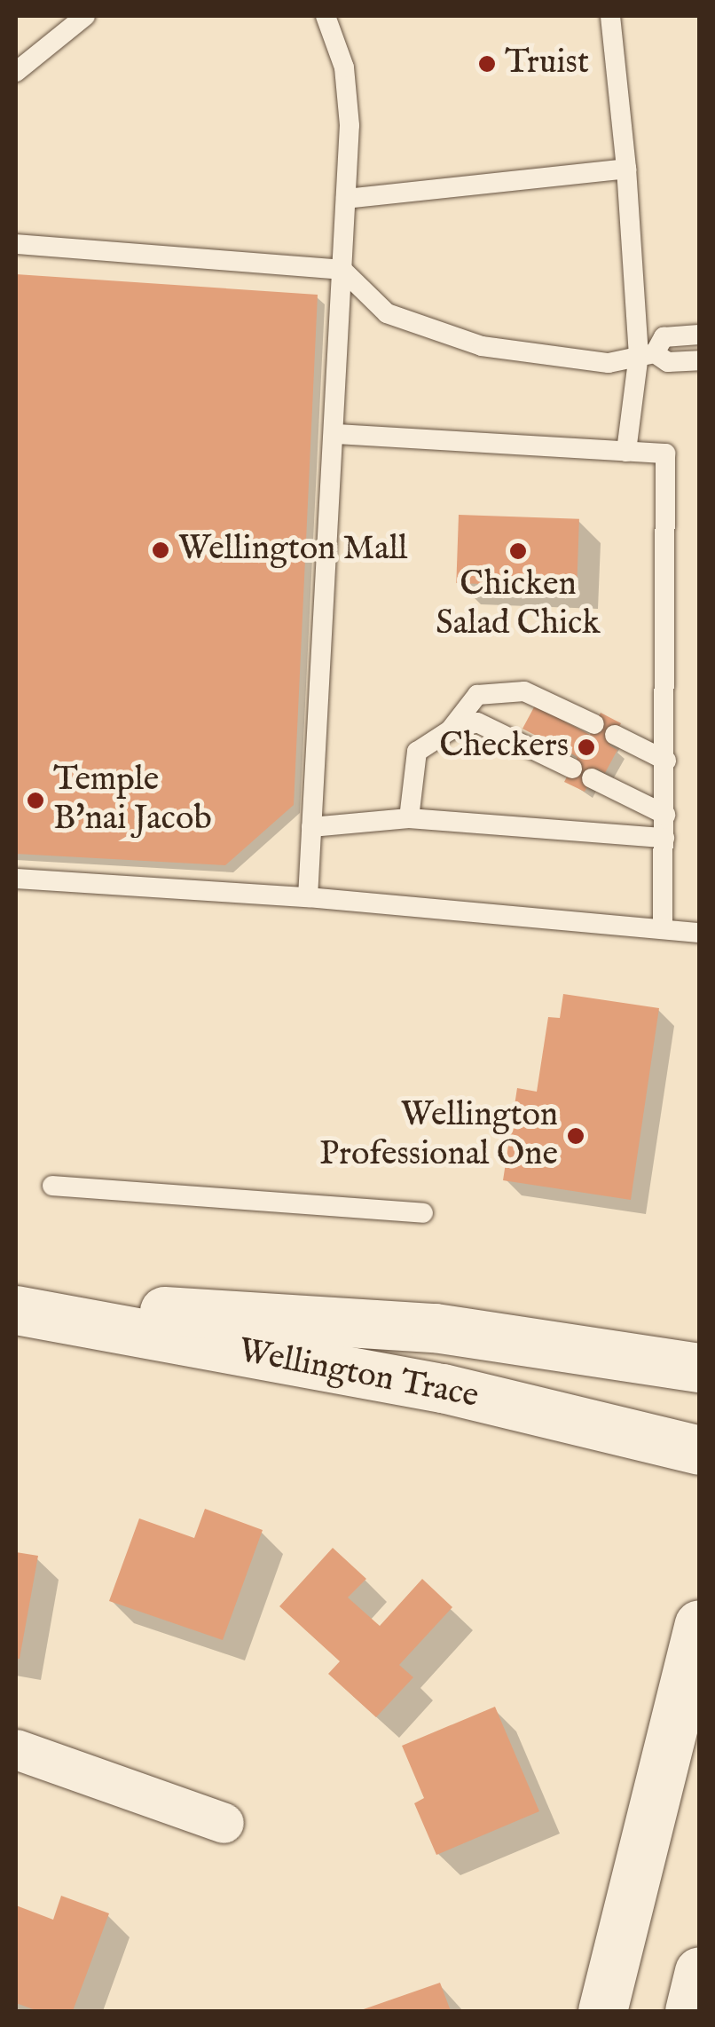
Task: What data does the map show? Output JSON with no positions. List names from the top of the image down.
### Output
{
  "streets": {
    "street": ["Wellington Trace"]
  },
  "places": [
    "Truist",
    "Wellington Mall",
    "Chicken Salad Chick",
    "Checkers",
    "Temple B'nai Jacob",
    "Wellington Professional One"
  ]
}
